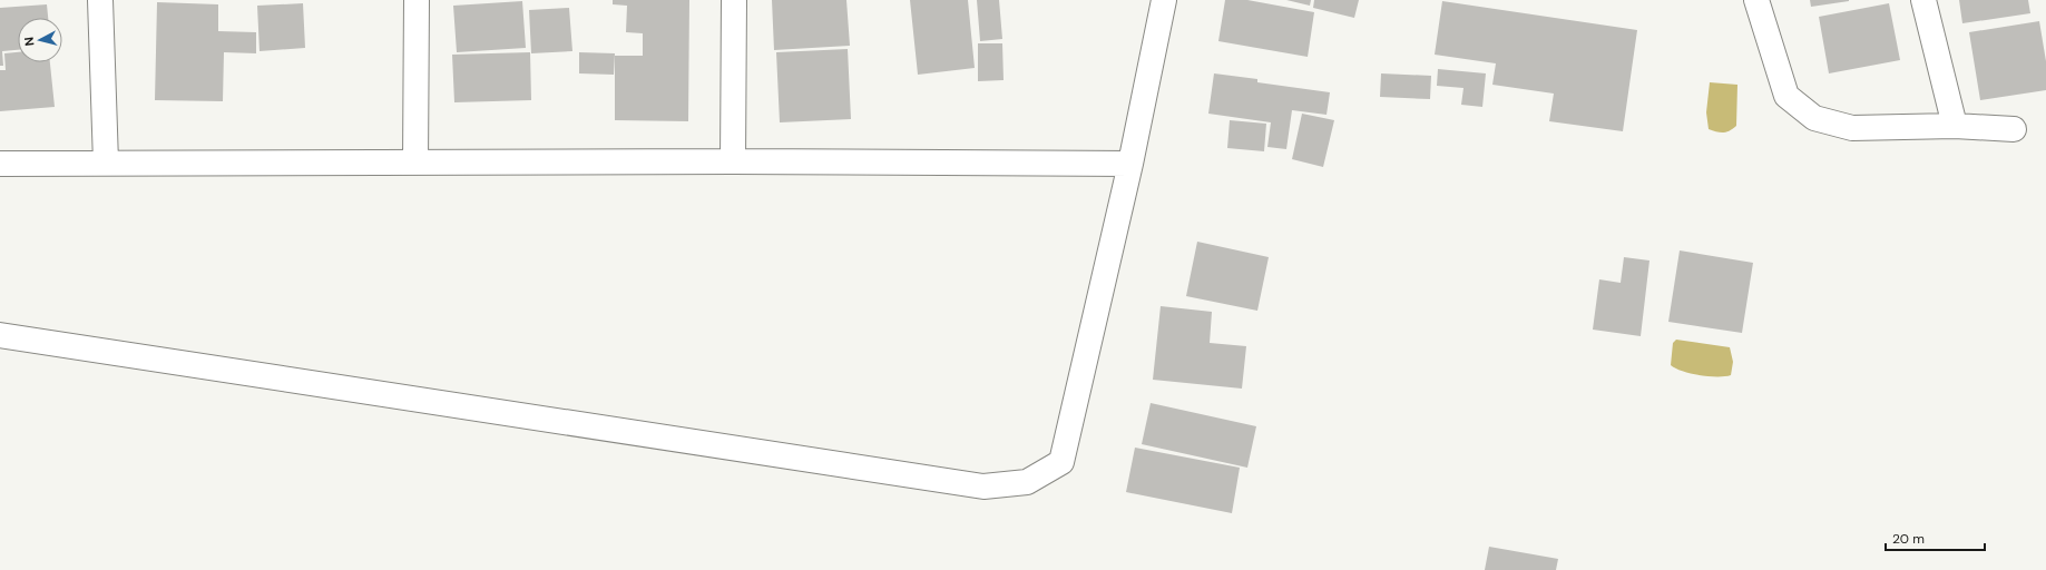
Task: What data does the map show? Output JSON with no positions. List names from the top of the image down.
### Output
{
  "scale_bar": "20 m",
  "north": "left"
}
